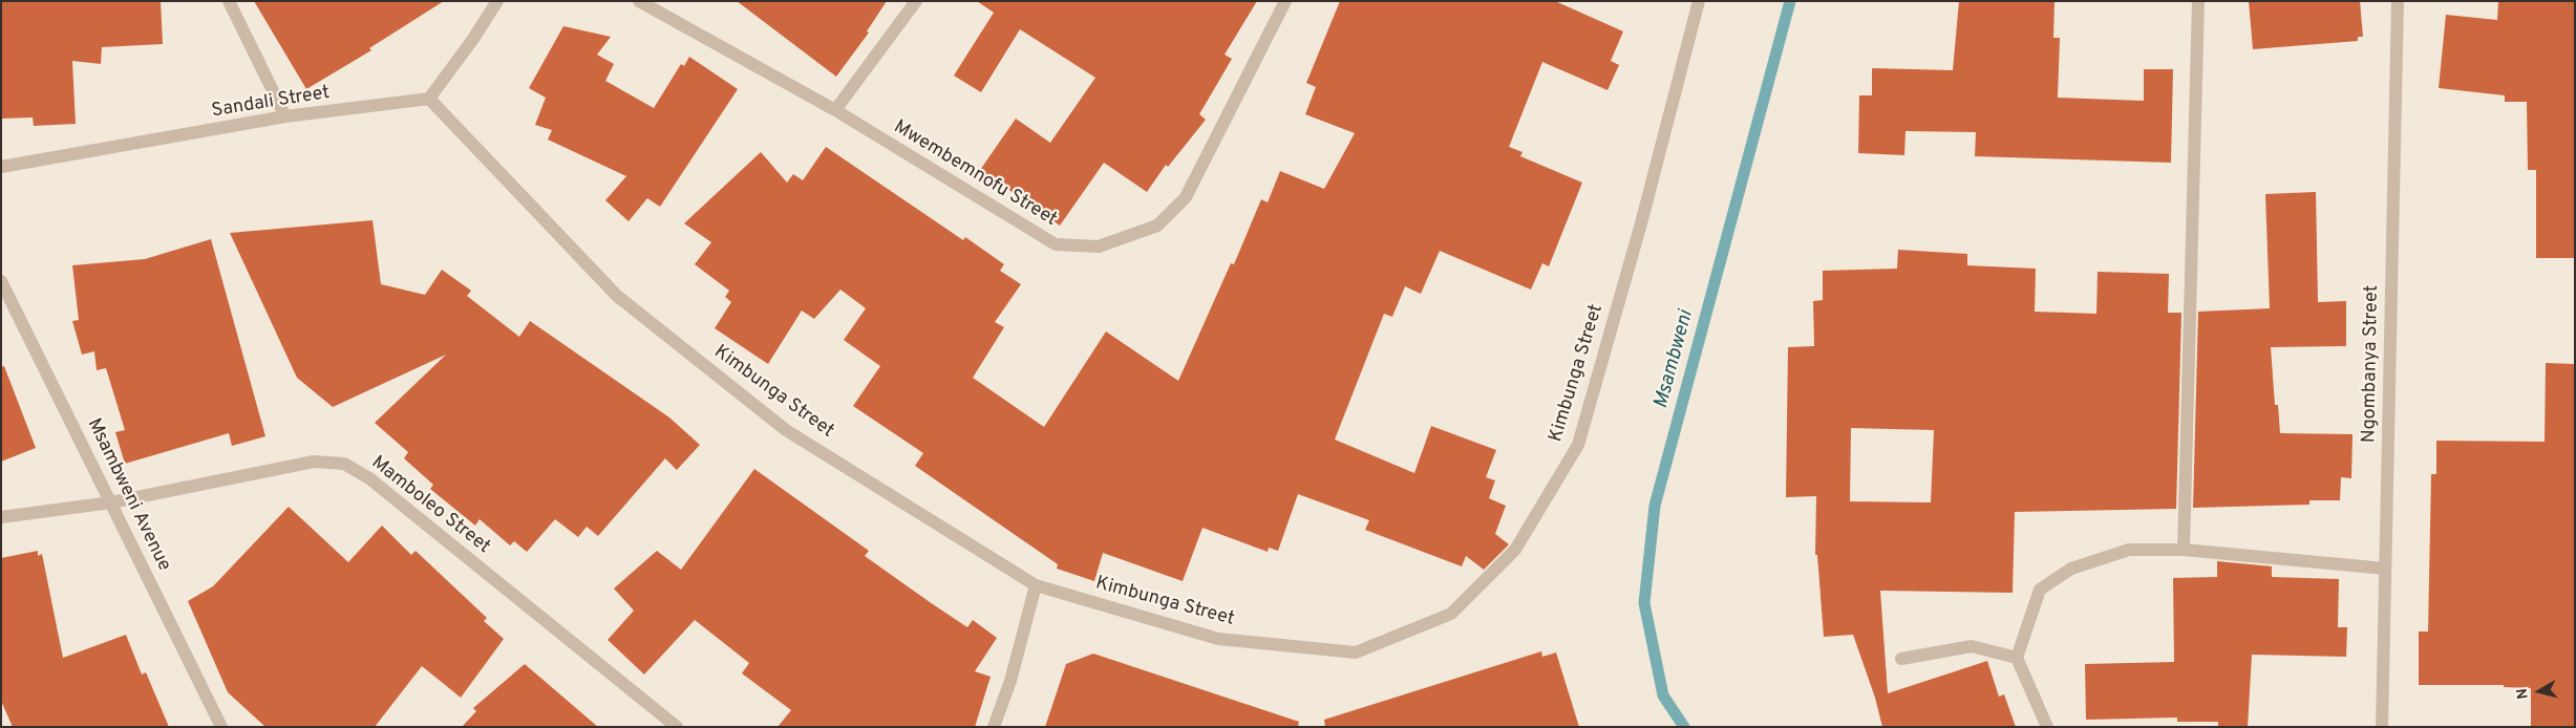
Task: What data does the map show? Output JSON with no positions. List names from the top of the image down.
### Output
{
  "streets": {
    "street": [
      "Sandali Street",
      "Mwembemnofu Street",
      "Ngombanya Street",
      "Kimbunga Street",
      "Msambweni Avenue",
      "Mamboleo Street"
    ]
  },
  "crossings": [
    ["Sandali Street", "Kimbunga Street"],
    ["Msambweni Avenue", "Mamboleo Street"]
  ],
  "water": ["Msambweni"],
  "north": "left"
}
